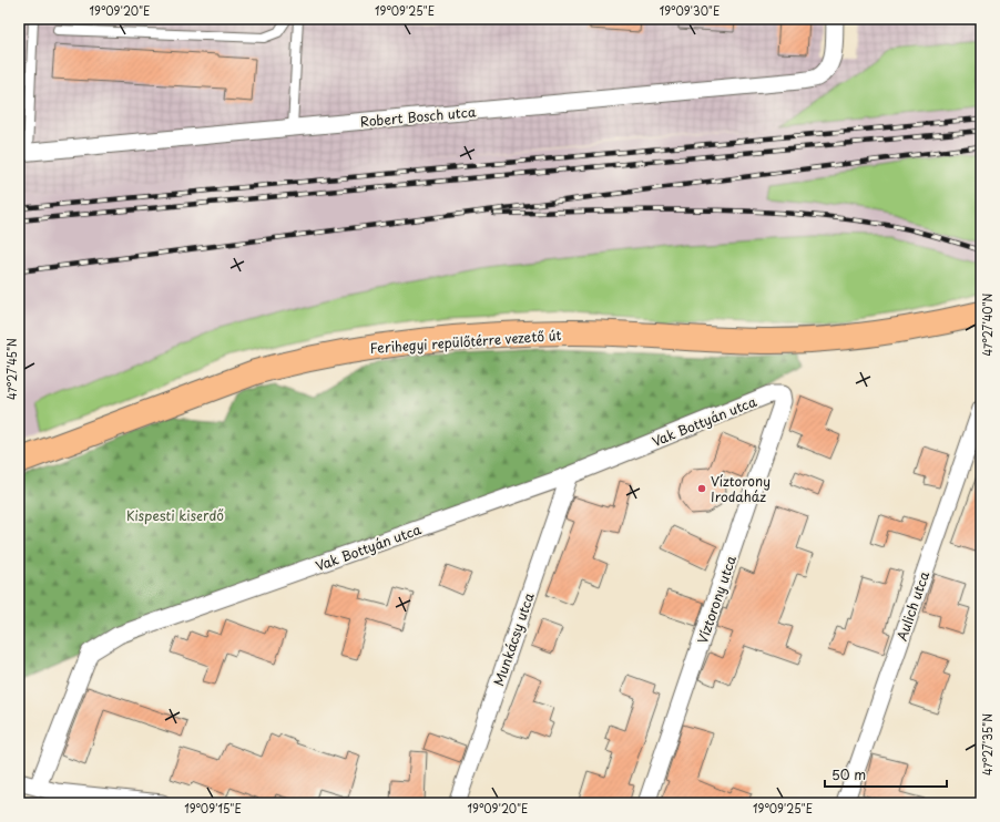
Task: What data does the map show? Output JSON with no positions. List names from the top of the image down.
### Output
{
  "streets": {
    "main road": ["Ferihegyi repülőtérre vezető út"],
    "street": [
      "Robert Bosch utca",
      "Vak Bottyán utca",
      "Víztorony utca",
      "Aulich utca",
      "Munkácsy utca"
    ]
  },
  "crossings": [
    ["Vak Bottyán utca", "Víztorony utca"],
    ["Vak Bottyán utca", "Munkácsy utca"]
  ],
  "parks": ["Kispesti kiserdő"],
  "places": ["Víztorony Irodaház"],
  "scale_bar": "50 m",
  "coordinates": [
    "19°09'20\"E",
    "19°09'25\"E",
    "19°09'30\"E",
    "47°27'40\"N",
    "47°27'45\"N",
    "47°27'35\"N",
    "19°09'15\"E"
  ]
}
